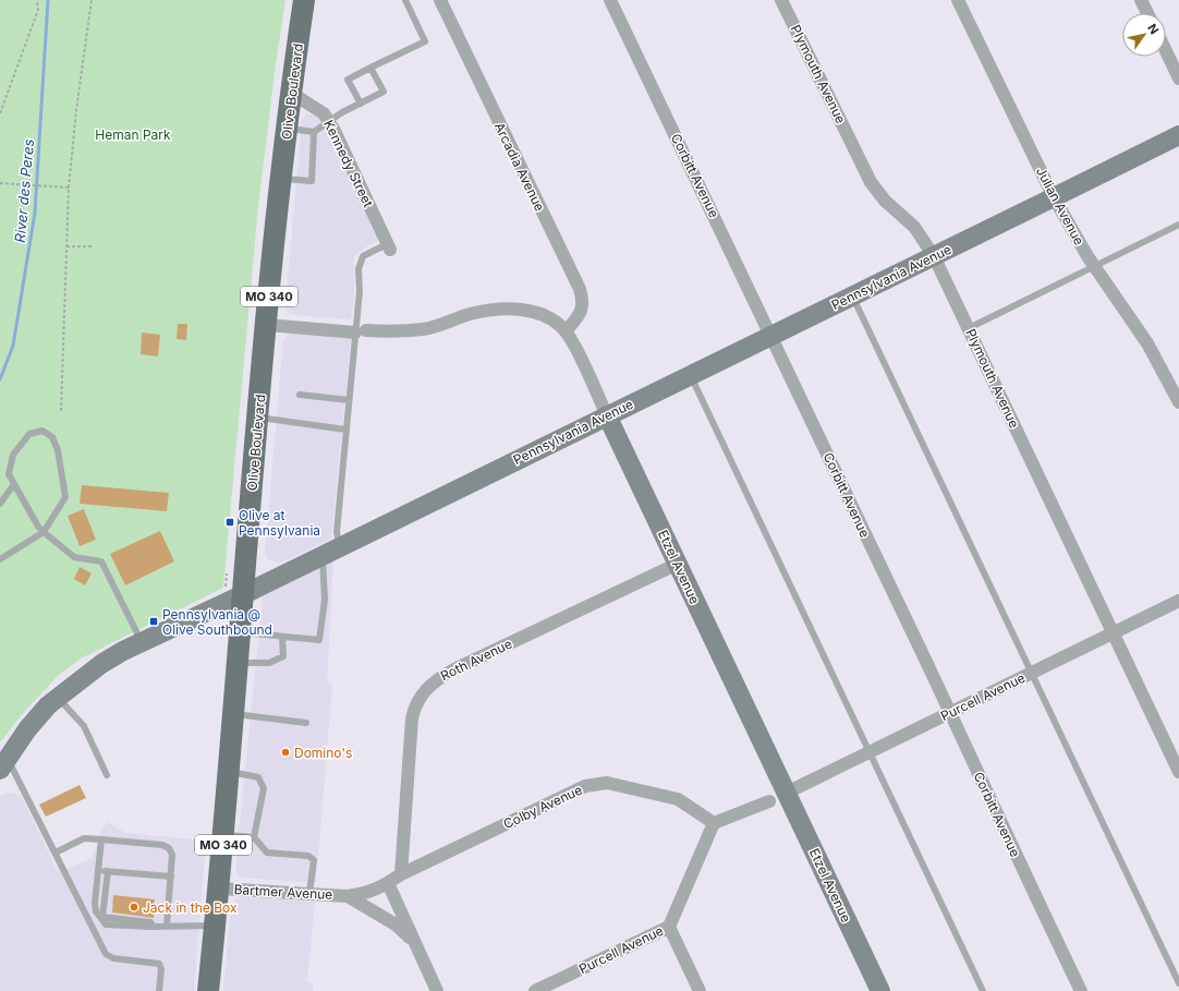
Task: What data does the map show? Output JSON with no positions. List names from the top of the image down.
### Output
{
  "streets": {
    "main road": ["Olive Boulevard", "MO 340"],
    "street": [
      "Plymouth Avenue",
      "Kennedy Street",
      "Arcadia Avenue",
      "Corbitt Avenue",
      "Julian Avenue",
      "Pennsylvania Avenue",
      "Etzel Avenue",
      "Roth Avenue",
      "Purcell Avenue",
      "Colby Avenue",
      "Bartmer Avenue"
    ]
  },
  "crossings": [
    ["Plymouth Avenue", "Pennsylvania Avenue"],
    ["Plymouth Avenue", "Purcell Avenue"],
    ["Olive Boulevard", "Kennedy Street"],
    ["Olive Boulevard", "Pennsylvania Avenue"],
    ["Olive Boulevard", "Etzel Avenue"],
    ["Olive Boulevard", "Bartmer Avenue"],
    ["Arcadia Avenue", "Etzel Avenue"],
    ["Corbitt Avenue", "Pennsylvania Avenue"],
    ["Corbitt Avenue", "Purcell Avenue"],
    ["Julian Avenue", "Pennsylvania Avenue"],
    ["Pennsylvania Avenue", "Etzel Avenue"],
    ["Etzel Avenue", "Roth Avenue"],
    ["Etzel Avenue", "Purcell Avenue"],
    ["Roth Avenue", "Colby Avenue"],
    ["Roth Avenue", "Bartmer Avenue"],
    ["Purcell Avenue", "Colby Avenue"],
    ["Colby Avenue", "Bartmer Avenue"]
  ],
  "water": ["River des Peres"],
  "parks": ["Heman Park"],
  "places": {
    "transit": ["Olive at Pennsylvania", "Pennsylvania @ Olive Southbound"],
    "other": ["Domino's", "Jack in the Box"]
  },
  "north": "top right"
}
